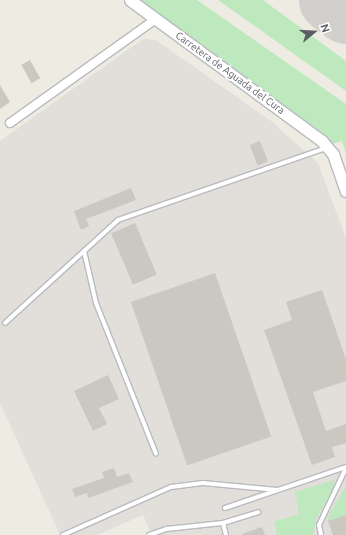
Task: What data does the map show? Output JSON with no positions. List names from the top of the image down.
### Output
{
  "streets": {
    "street": ["Carretera de Aguada del Cura"]
  },
  "north": "right"
}
